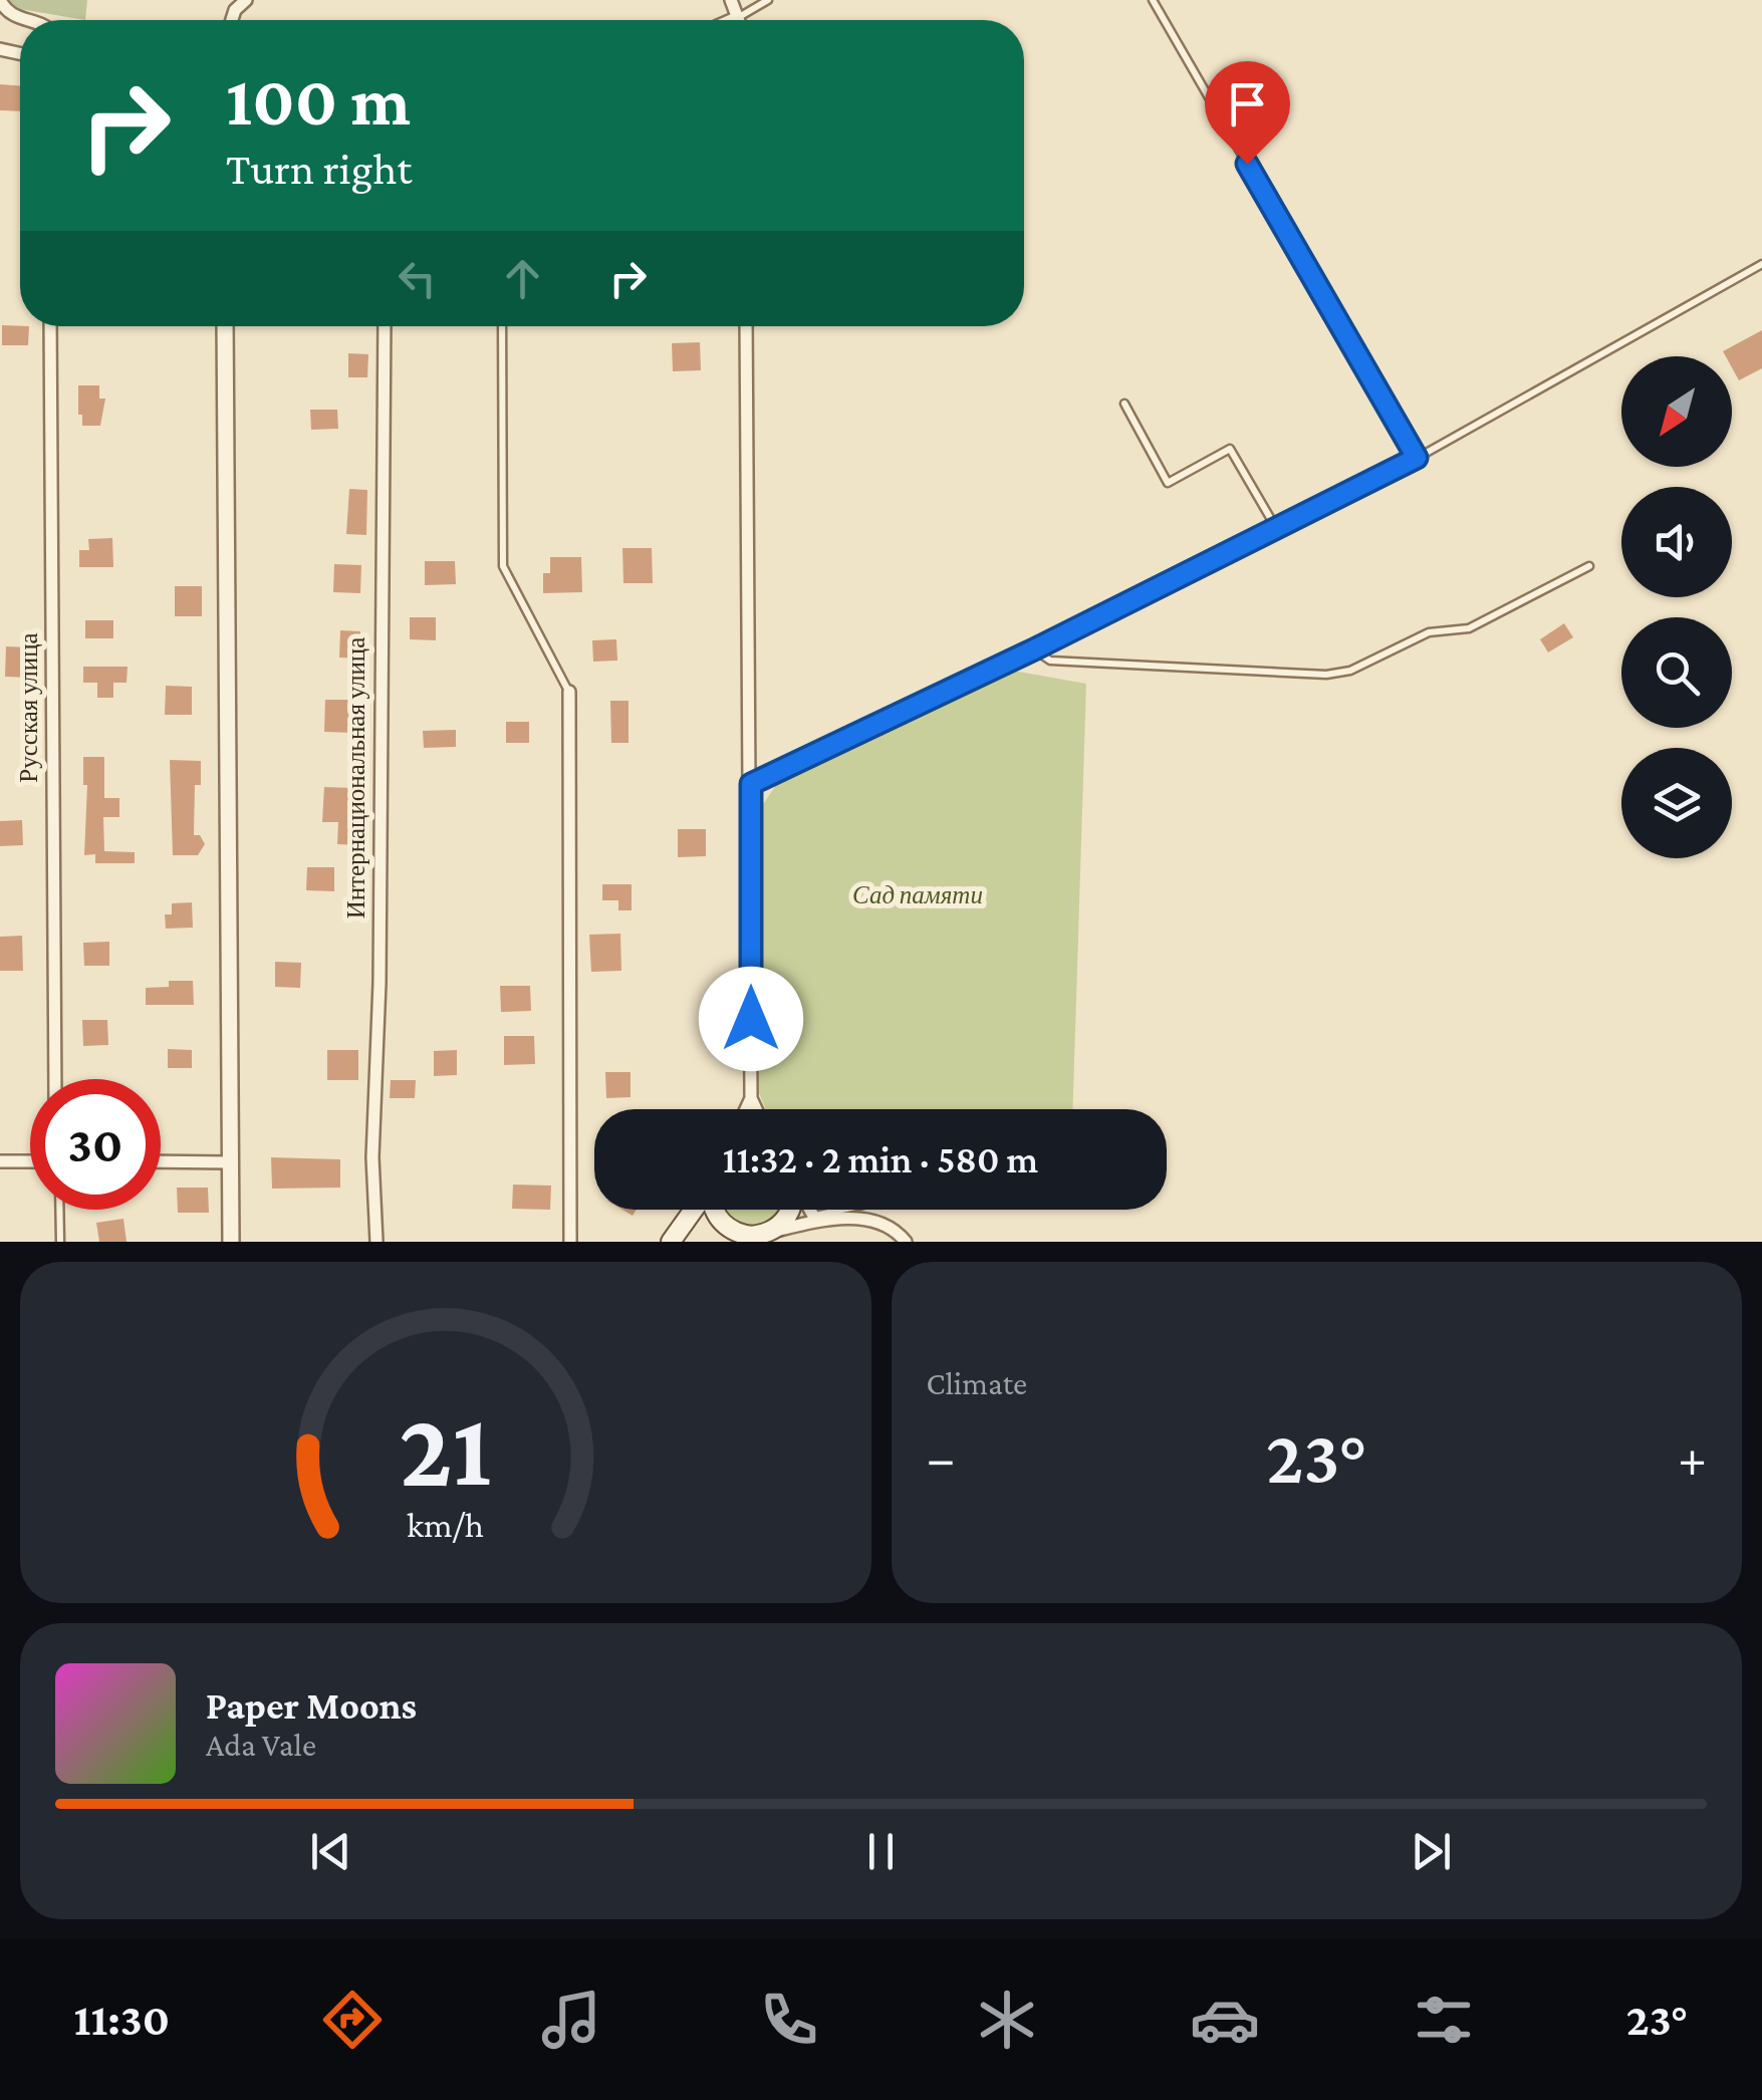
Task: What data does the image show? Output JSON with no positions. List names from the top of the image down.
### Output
{
  "streets": {
    "street": ["Русская улица", "Интернациональная улица"]
  },
  "parks": ["Сад памяти"],
  "north": "bottom left",
  "page": {
    "turn": ["100 m", "Turn right"],
    "limit": "30",
    "trip": "11:32 · 2 min · 580 m",
    "tile": "Climate",
    "heat": ["−", "23°", "+"],
    "song": ["Paper Moons", "Ada Vale"],
    "tabs": ["11:30", "23°"],
    "gauge": ["21", "km/h"]
  }
}
